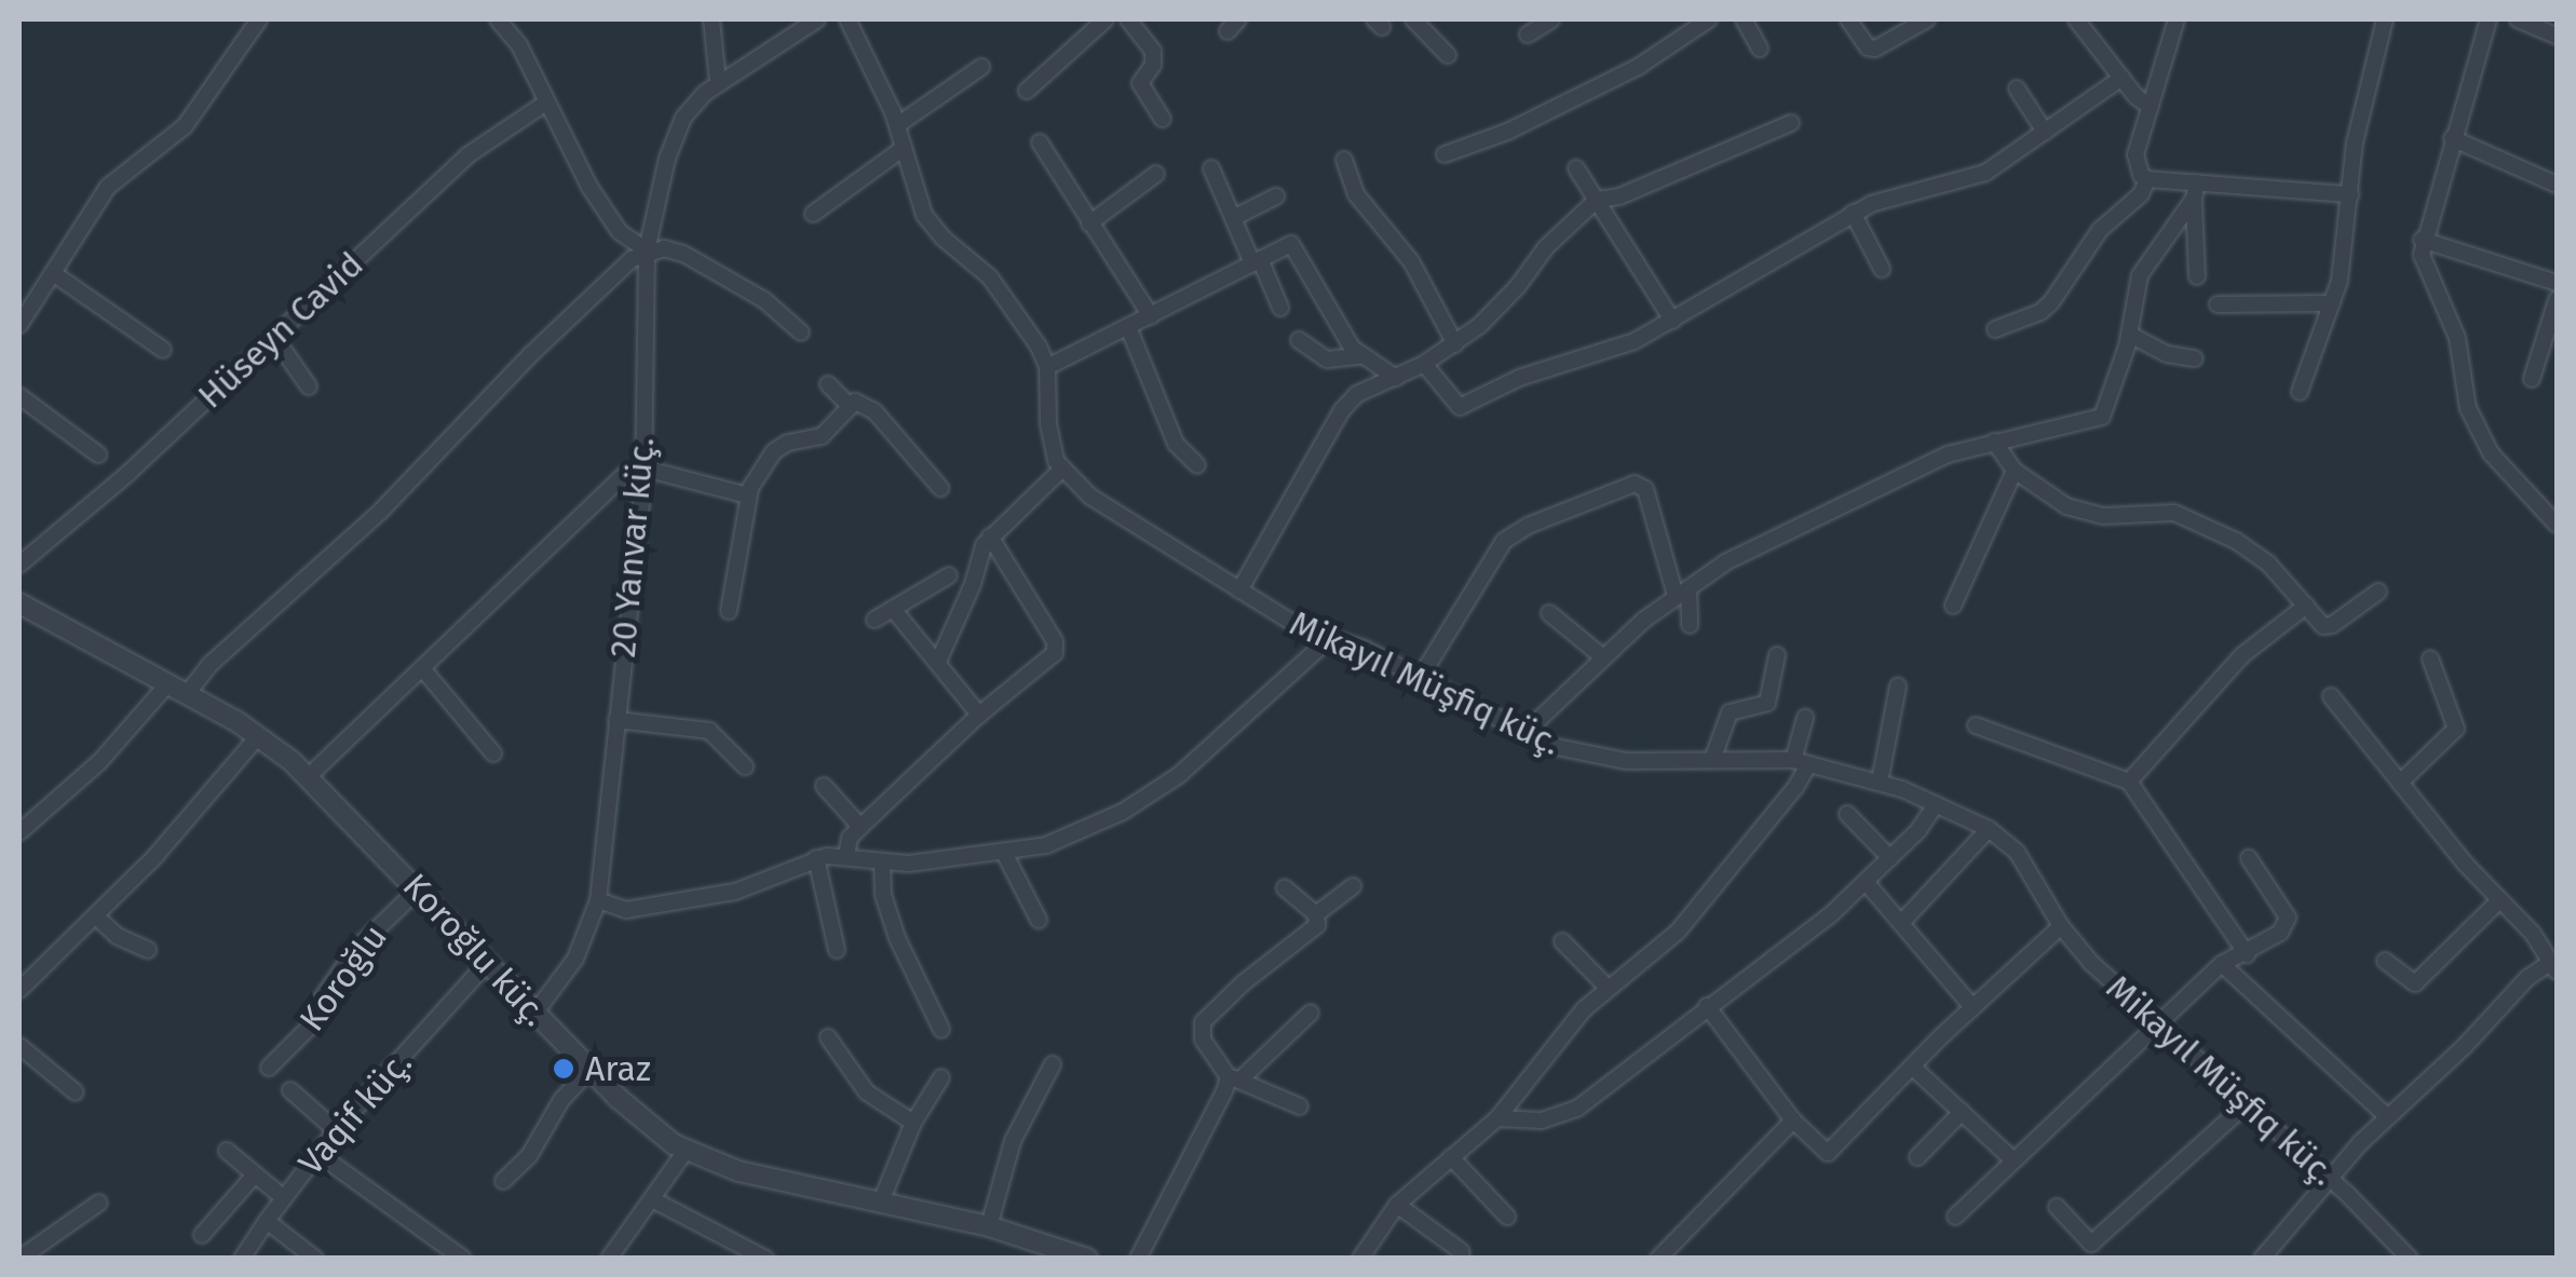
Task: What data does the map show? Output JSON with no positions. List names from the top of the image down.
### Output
{
  "streets": {
    "street": [
      "Hüseyn Cavid",
      "20 Yanvar küç.",
      "Mikayıl Müşfiq küç.",
      "Koroğlu küç.",
      "Koroğlu",
      "Vaqif küç."
    ]
  },
  "crossings": [
    ["20 Yanvar küç.", "Koroğlu küç."],
    ["Koroğlu küç.", "Koroğlu"],
    ["Koroğlu küç.", "Vaqif küç."]
  ],
  "places": ["Araz"]
}
